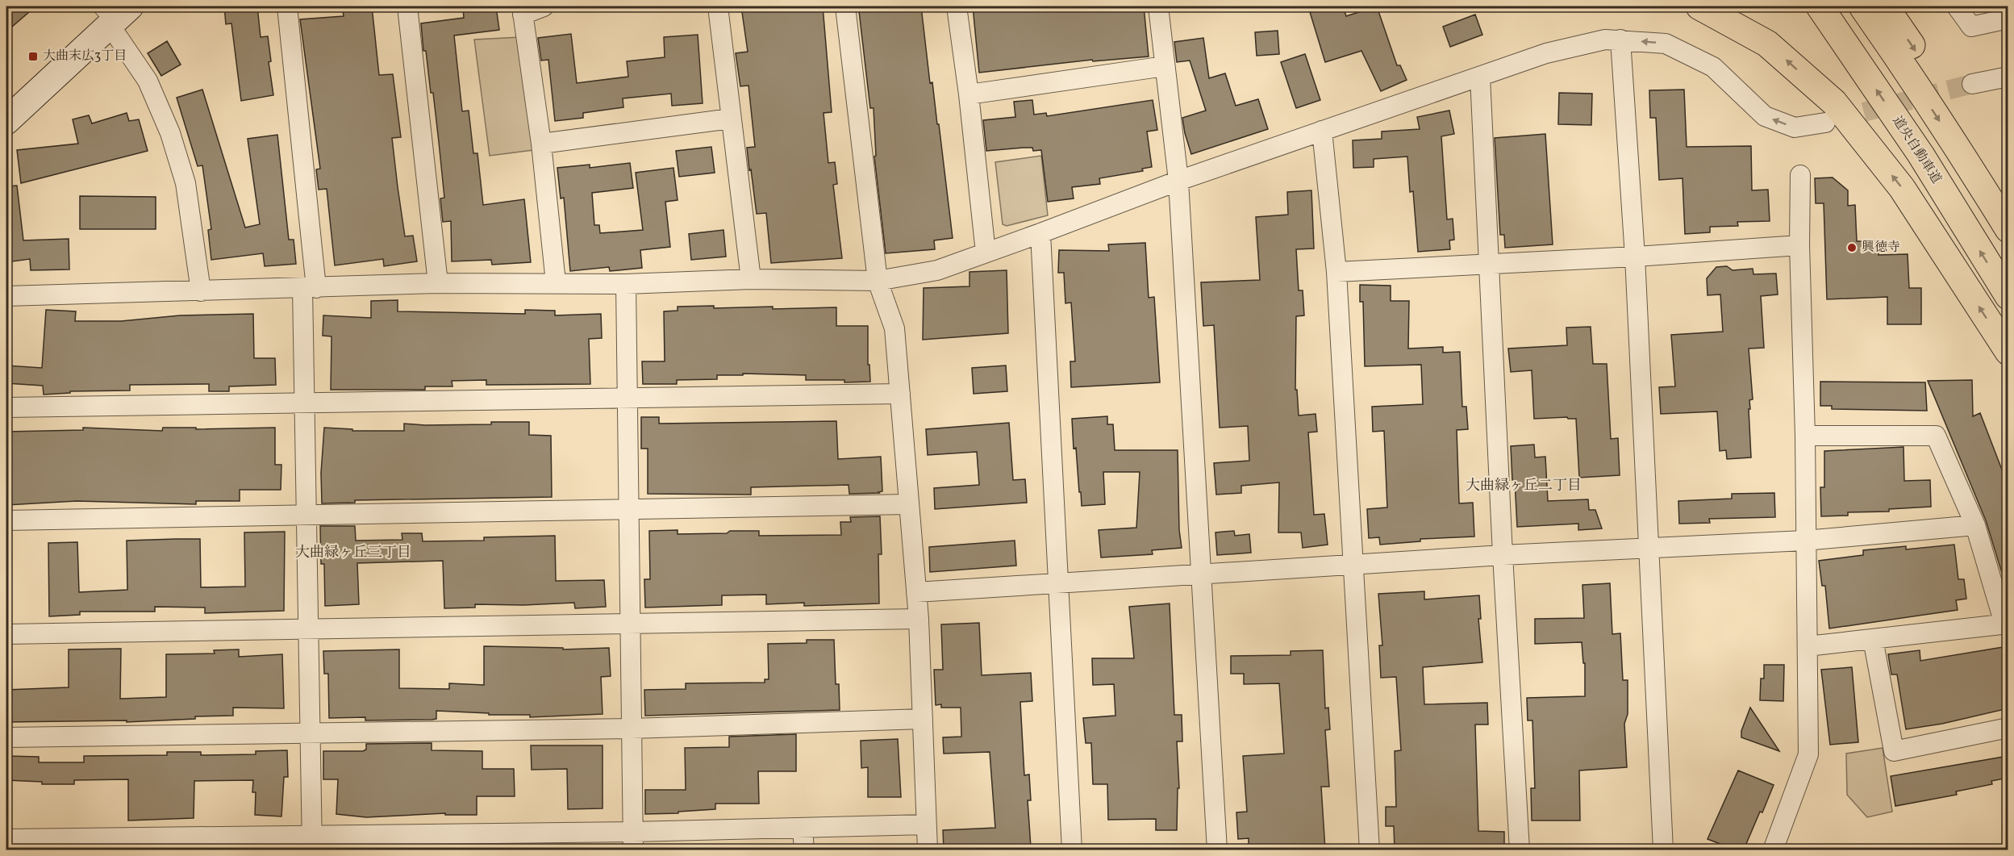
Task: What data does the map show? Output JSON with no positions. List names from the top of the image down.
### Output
{
  "streets": {
    "highway": ["道央自動車道"]
  },
  "districts": ["大曲緑ヶ丘二丁目", "大曲緑ヶ丘三丁目"],
  "places": {
    "transit": ["大曲末広3丁目"],
    "other": ["興徳寺"]
  }
}
